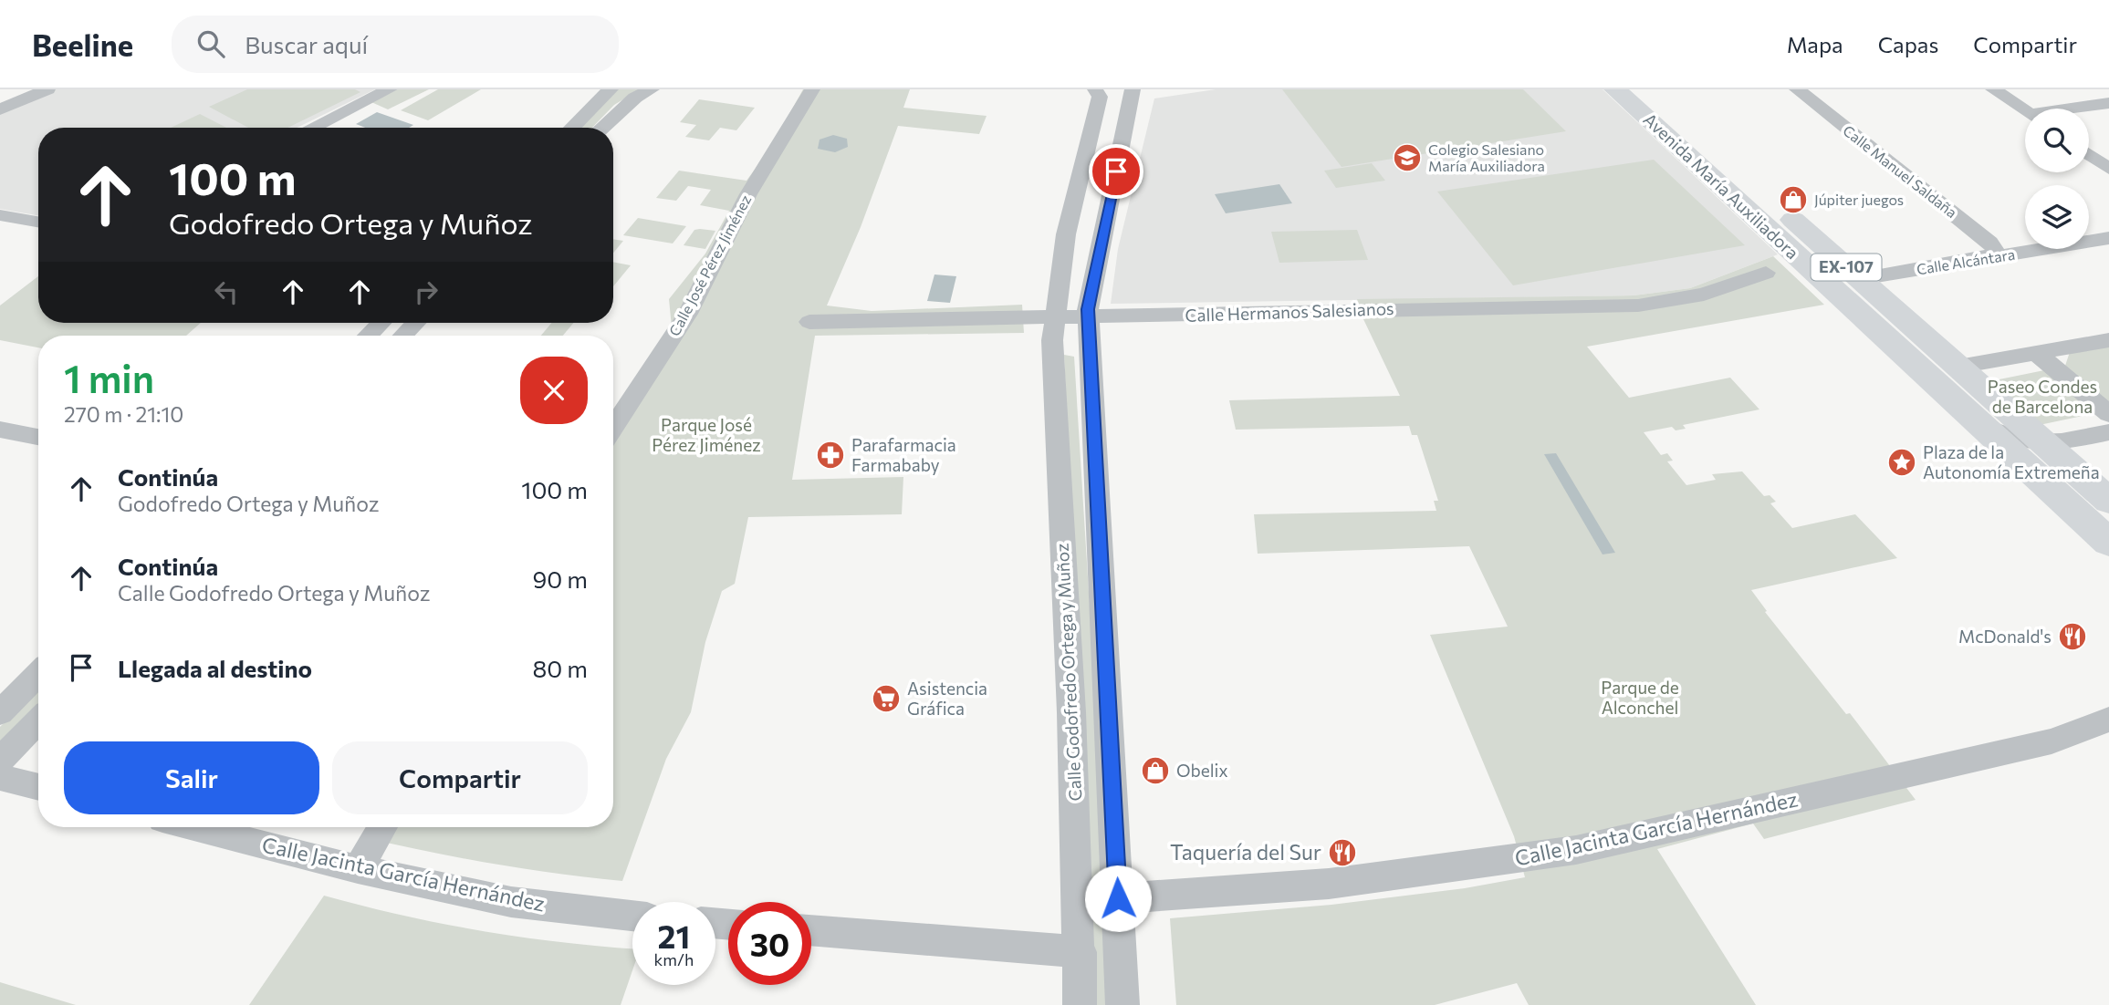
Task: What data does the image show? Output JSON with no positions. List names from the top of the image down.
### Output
{
  "streets": {
    "main road": ["Avenida María Auxiliadora", "EX-107"],
    "street": [
      "Calle Manuel Saldaña",
      "Calle Alcántara",
      "Calle José Pérez Jiménez",
      "Calle Hermanos Salesianos",
      "Calle Godofredo Ortega y Muñoz",
      "Calle Jacinta García Hernández"
    ]
  },
  "crossings": [
    ["Calle Manuel Saldaña", "Calle Alcántara"],
    ["Avenida María Auxiliadora", "Calle Alcántara"]
  ],
  "parks": ["Paseo Condes de Barcelona", "Parque José Pérez Jiménez", "Parque de Alconchel"],
  "places": {
    "school or university": ["Colegio Salesiano María Auxiliadora"],
    "shop": ["Júpiter juegos", "Obelix"],
    "pharmacy": ["Parafarmacia Farmababy"],
    "place": ["Plaza de la Autonomía Extremeña"],
    "restaurant": ["McDonald's", "Taquería del Sur"],
    "supermarket": ["Asistencia Gráfica"]
  },
  "page": {
    "header": "Beeline",
    "search": "Buscar aquí",
    "nav": ["Mapa", "Capas", "Compartir"],
    "turn": ["100 m", "Godofredo Ortega y Muñoz"],
    "heading": ["1 min", "270 m · 21:10"],
    "list": [
      {
        "name": "Continúa",
        "note": "Godofredo Ortega y Muñoz",
        "value": "100 m"
      },
      {
        "name": "Continúa",
        "note": "Calle Godofredo Ortega y Muñoz",
        "value": "90 m"
      },
      {
        "name": "Llegada al destino",
        "value": "80 m"
      }
    ],
    "buttons": ["Salir", "Compartir"],
    "speed": "21 km/h",
    "limit": "30"
  }
}
